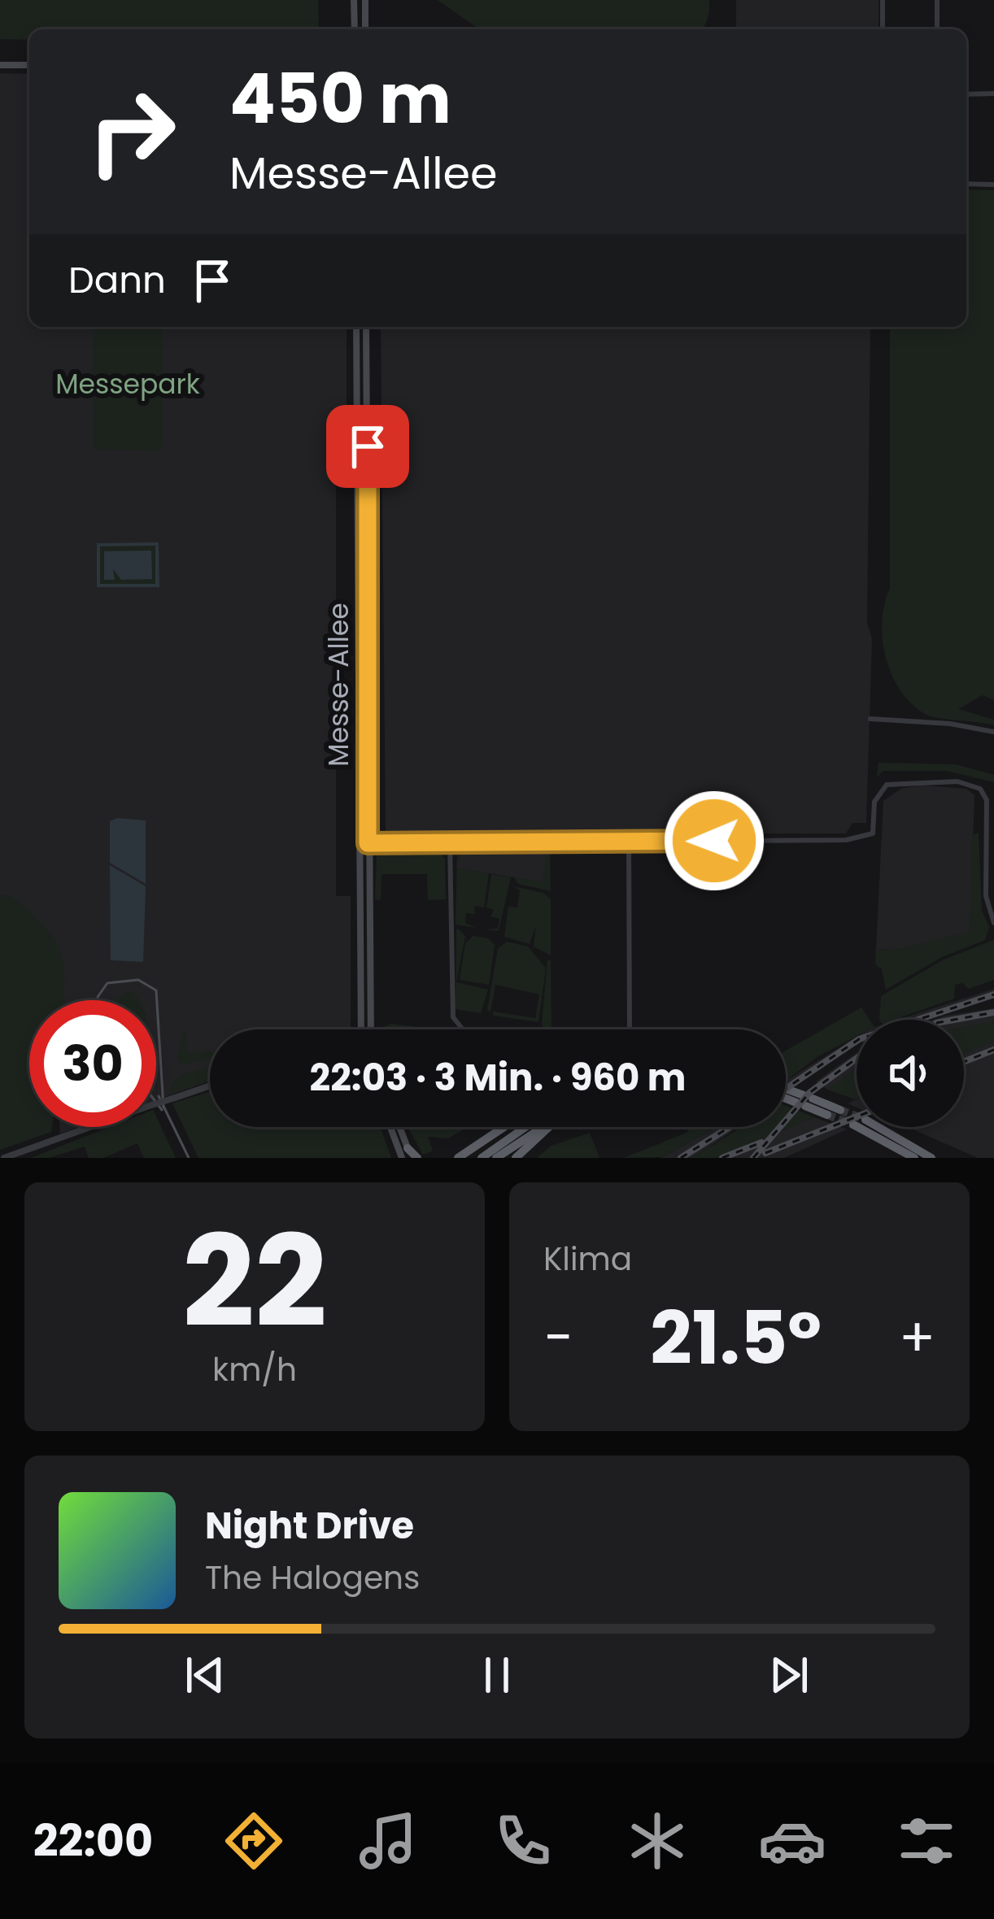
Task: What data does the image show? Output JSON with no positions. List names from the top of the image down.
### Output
{
  "streets": {
    "main road": ["Messe-Allee"]
  },
  "parks": ["Messepark"],
  "page": {
    "turn": ["450 m", "Messe-Allee"],
    "then": "Dann",
    "limit": "30",
    "trip": "22:03 · 3 Min. · 960 m",
    "tile": [
      ["22", "km/h"],
      "Klima"
    ],
    "heat": ["−", "21.5°", "+"],
    "song": ["Night Drive", "The Halogens"],
    "tabs": "22:00"
  }
}
